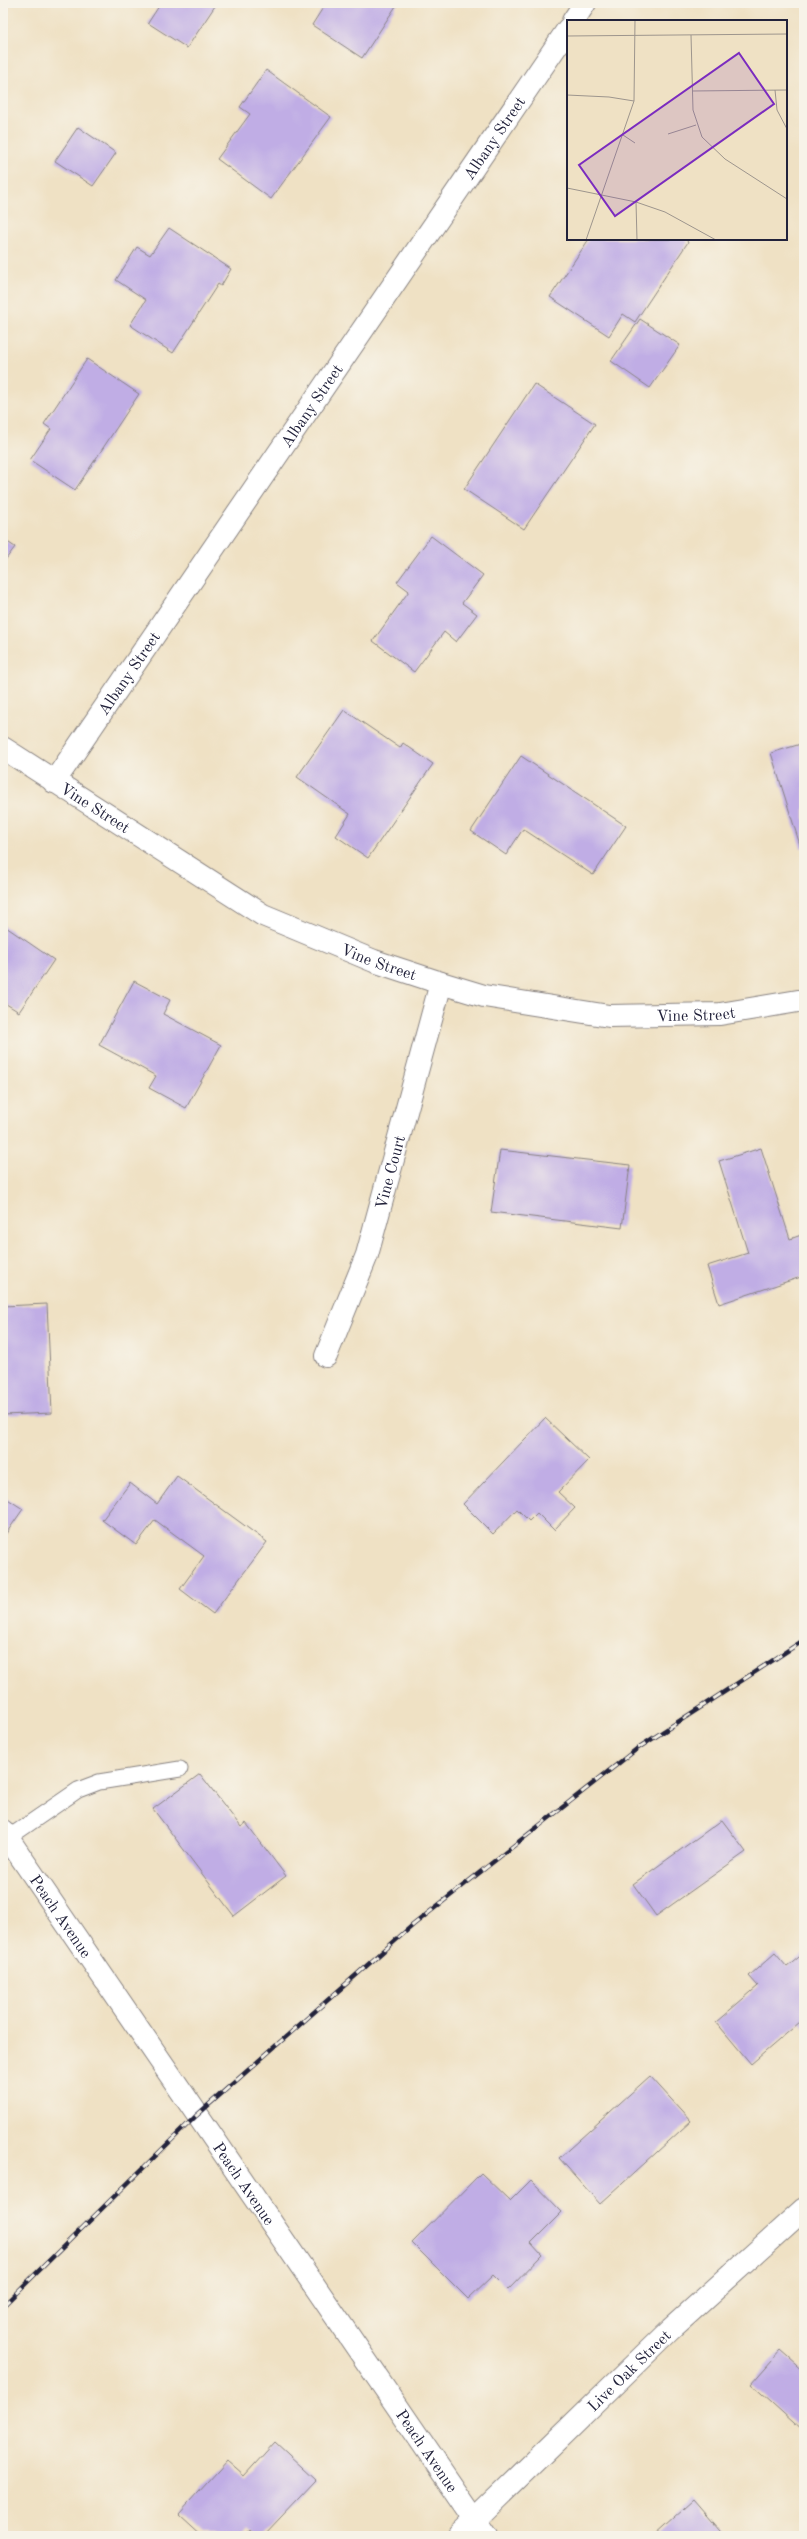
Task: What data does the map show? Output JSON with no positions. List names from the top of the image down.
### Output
{
  "streets": {
    "street": [
      "Albany Street",
      "Vine Street",
      "Vine Court",
      "Peach Avenue",
      "Live Oak Street"
    ]
  },
  "crossings": [
    ["Albany Street", "Vine Street"],
    ["Vine Street", "Vine Court"],
    ["Peach Avenue", "Live Oak Street"]
  ]
}
